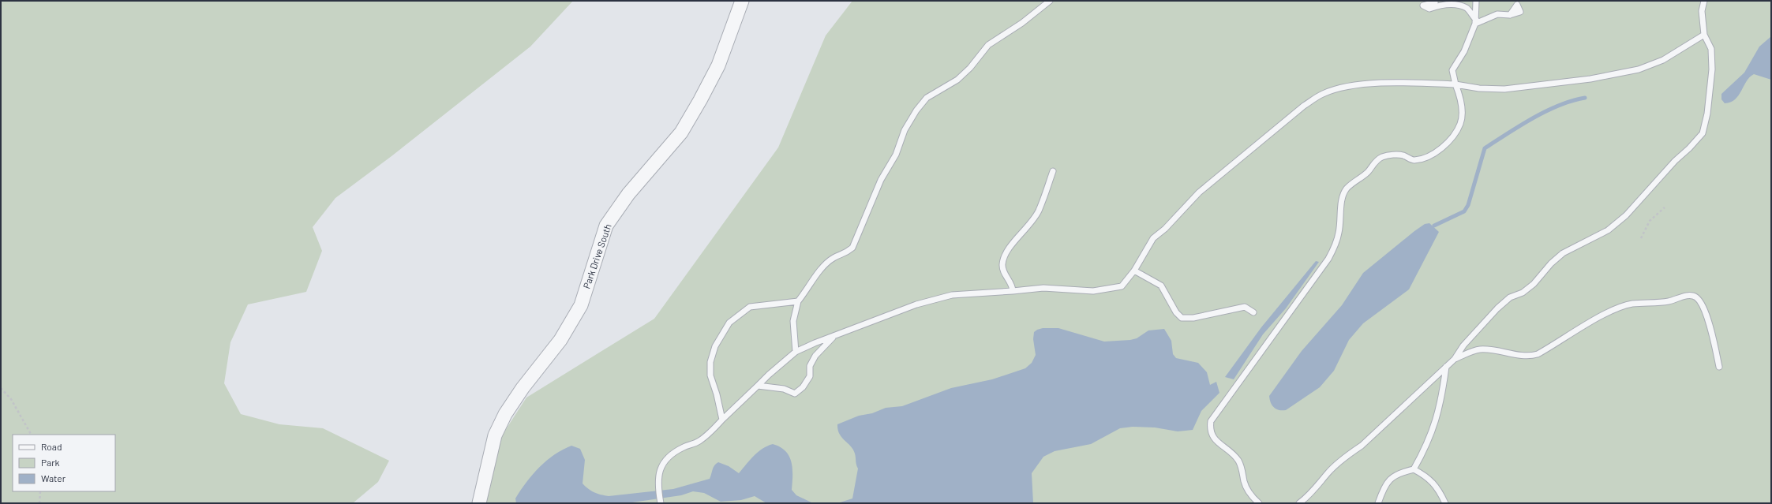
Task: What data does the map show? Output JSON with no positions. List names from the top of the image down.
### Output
{
  "streets": {
    "street": ["Park Drive South"]
  },
  "legend": ["Road", "Park", "Water"]
}
